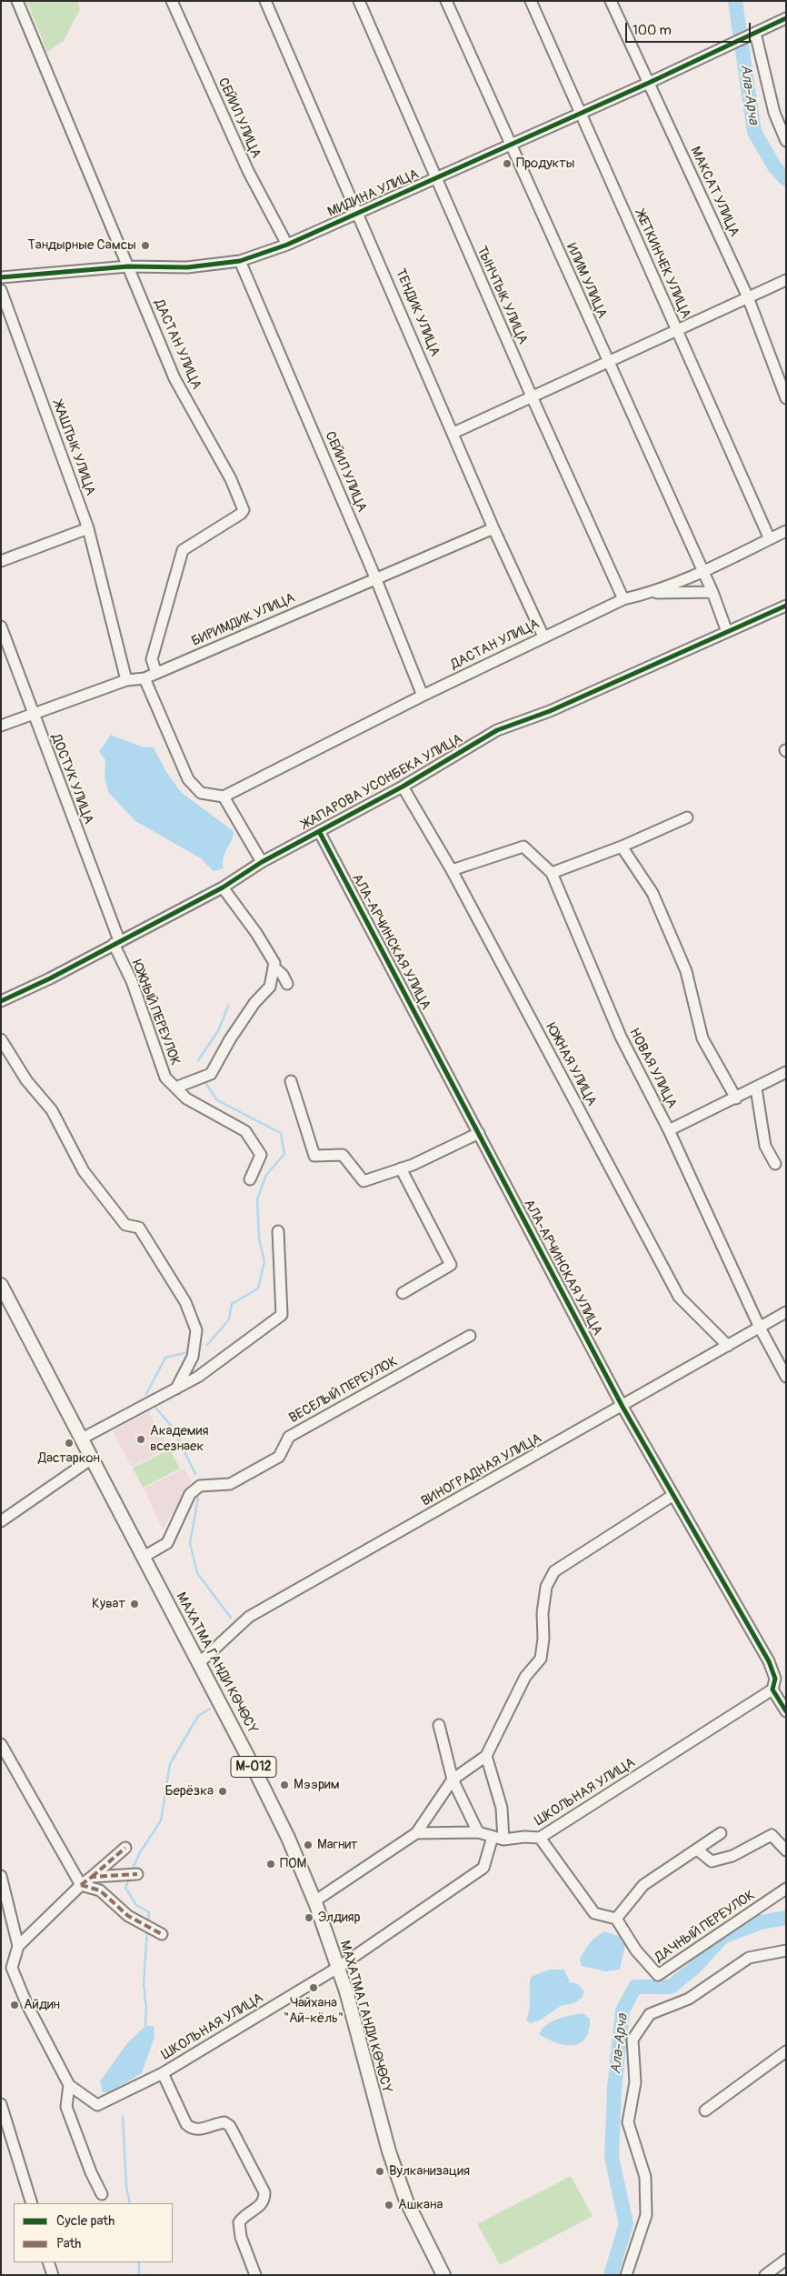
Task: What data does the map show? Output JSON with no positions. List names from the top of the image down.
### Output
{
  "streets": {
    "main road": ["МАХАТМА ГАНДИ КӨЧӨСҮ", "М-012"],
    "street": [
      "СЕЙИЛ УЛИЦА",
      "МАКСАТ УЛИЦА",
      "МИДИНА УЛИЦА",
      "ЖЕТКИНЧЕК УЛИЦА",
      "ИЛИМ УЛИЦА",
      "ТЫНЧТЫК УЛИЦА",
      "ТЕНДИК УЛИЦА",
      "ДАСТАН УЛИЦА",
      "ЖАШТЫК УЛИЦА",
      "БИРИМДИК УЛИЦА",
      "ДОСТУК УЛИЦА",
      "ЖАПАРОВА УСОНБЕКА УЛИЦА",
      "АЛА-АРЧИНСКАЯ УЛИЦА",
      "ЮЖНЫЙ ПЕРЕУЛОК",
      "ЮЖНАЯ УЛИЦА",
      "НОВАЯ УЛИЦА",
      "ВЕСЕЛЫЙ ПЕРЕУЛОК",
      "ВИНОГРАДНАЯ УЛИЦА",
      "ШКОЛЬНАЯ УЛИЦА",
      "ДАЧНЫЙ ПЕРЕУЛОК"
    ]
  },
  "crossings": [
    ["СЕЙИЛ УЛИЦА", "МИДИНА УЛИЦА"],
    ["СЕЙИЛ УЛИЦА", "ДАСТАН УЛИЦА"],
    ["СЕЙИЛ УЛИЦА", "БИРИМДИК УЛИЦА"],
    ["МАКСАТ УЛИЦА", "МИДИНА УЛИЦА"],
    ["МИДИНА УЛИЦА", "ЖЕТКИНЧЕК УЛИЦА"],
    ["МИДИНА УЛИЦА", "ИЛИМ УЛИЦА"],
    ["МИДИНА УЛИЦА", "ТЫНЧТЫК УЛИЦА"],
    ["МИДИНА УЛИЦА", "ТЕНДИК УЛИЦА"],
    ["МИДИНА УЛИЦА", "ДАСТАН УЛИЦА"],
    ["ЖЕТКИНЧЕК УЛИЦА", "ДАСТАН УЛИЦА"],
    ["ИЛИМ УЛИЦА", "ДАСТАН УЛИЦА"],
    ["ИЛИМ УЛИЦА", "ЖАПАРОВА УСОНБЕКА УЛИЦА"],
    ["ТЫНЧТЫК УЛИЦА", "ДАСТАН УЛИЦА"],
    ["ТЕНДИК УЛИЦА", "ДАСТАН УЛИЦА"],
    ["ТЕНДИК УЛИЦА", "БИРИМДИК УЛИЦА"],
    ["ДАСТАН УЛИЦА", "БИРИМДИК УЛИЦА"],
    ["ЖАШТЫК УЛИЦА", "БИРИМДИК УЛИЦА"],
    ["БИРИМДИК УЛИЦА", "ДОСТУК УЛИЦА"],
    ["ДОСТУК УЛИЦА", "ЖАПАРОВА УСОНБЕКА УЛИЦА"],
    ["ДОСТУК УЛИЦА", "ЮЖНЫЙ ПЕРЕУЛОК"],
    ["ЖАПАРОВА УСОНБЕКА УЛИЦА", "АЛА-АРЧИНСКАЯ УЛИЦА"],
    ["ЖАПАРОВА УСОНБЕКА УЛИЦА", "ЮЖНЫЙ ПЕРЕУЛОК"],
    ["ЖАПАРОВА УСОНБЕКА УЛИЦА", "ЮЖНАЯ УЛИЦА"],
    ["АЛА-АРЧИНСКАЯ УЛИЦА", "ВИНОГРАДНАЯ УЛИЦА"],
    ["АЛА-АРЧИНСКАЯ УЛИЦА", "ШКОЛЬНАЯ УЛИЦА"],
    ["ЮЖНАЯ УЛИЦА", "НОВАЯ УЛИЦА"],
    ["ЮЖНАЯ УЛИЦА", "ВИНОГРАДНАЯ УЛИЦА"],
    ["НОВАЯ УЛИЦА", "ВИНОГРАДНАЯ УЛИЦА"],
    ["ВЕСЕЛЫЙ ПЕРЕУЛОК", "МАХАТМА ГАНДИ КӨЧӨСҮ"],
    ["ВИНОГРАДНАЯ УЛИЦА", "МАХАТМА ГАНДИ КӨЧӨСҮ"],
    ["МАХАТМА ГАНДИ КӨЧӨСҮ", "ШКОЛЬНАЯ УЛИЦА"]
  ],
  "water": ["Ала-Арча"],
  "places": [
    "Продукты",
    "Тандырные Самсы",
    "Академия всезнаек",
    "Дастаркон",
    "Куват",
    "Мээрим",
    "Берёзка",
    "Магнит",
    "ПОМ",
    "Элдияр",
    "Чайхана \"Ай-кёль\"",
    "Айдин",
    "Вулканизация",
    "Ашкана"
  ],
  "legend": ["Cycle path", "Path"],
  "scale_bar": "100 m"
}
